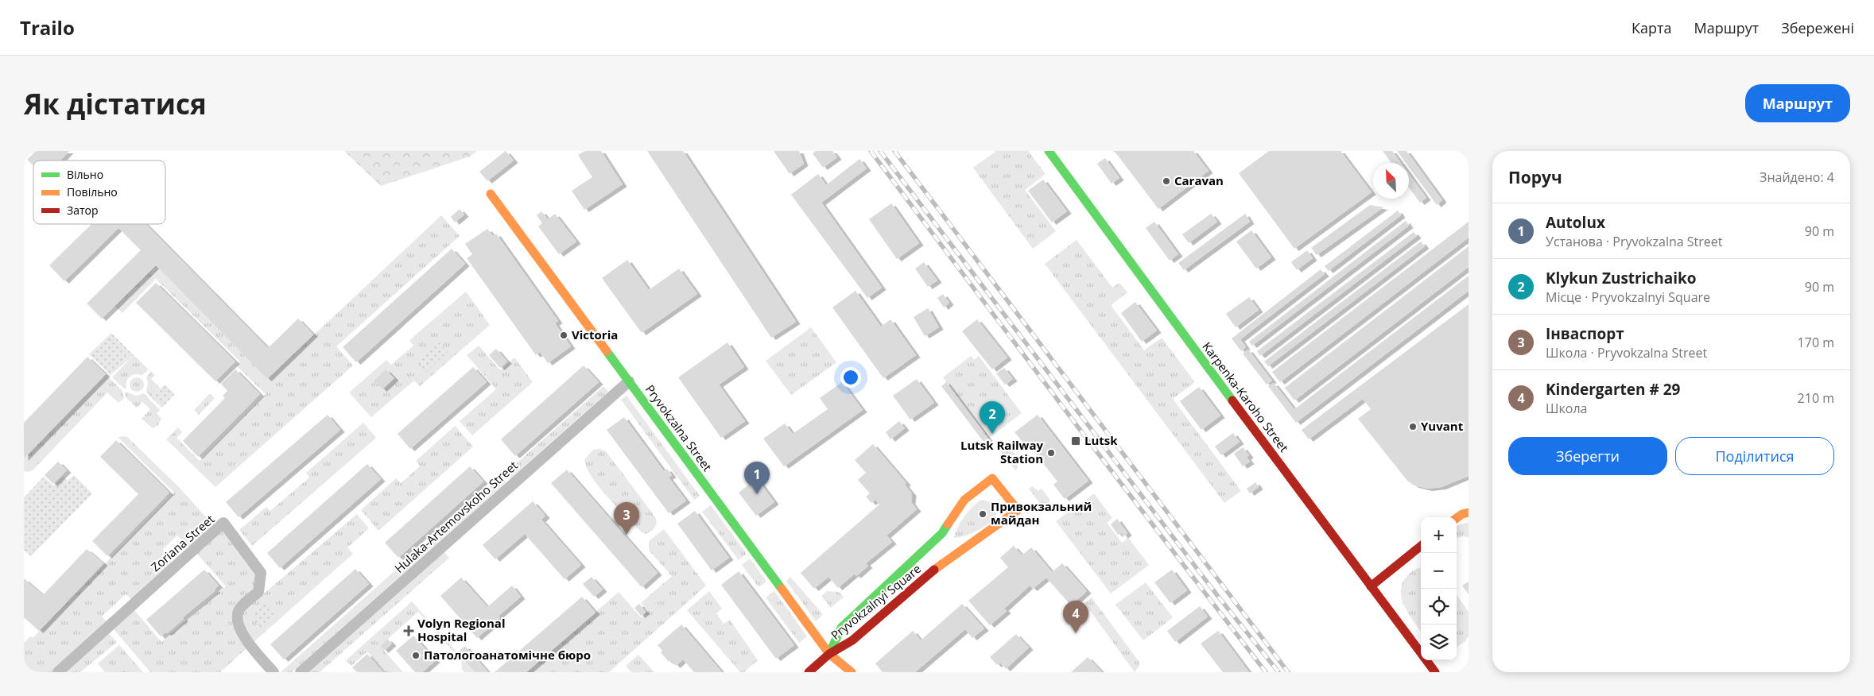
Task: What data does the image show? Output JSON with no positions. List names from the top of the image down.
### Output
{
  "streets": {
    "street": [
      "Karpenka-Karoho Street",
      "Pryvokzalna Street",
      "Hulaka-Artemovskoho Street",
      "Zoriana Street",
      "Pryvokzalnyi Square"
    ]
  },
  "crossings": [
    ["Pryvokzalna Street", "Hulaka-Artemovskoho Street"],
    ["Pryvokzalna Street", "Pryvokzalnyi Square"]
  ],
  "places": {
    "other": [
      "Caravan",
      "Victoria",
      "Yuvant",
      "Lutsk Railway Station",
      "Привокзальний майдан",
      "Патологоанатомічне бюро"
    ],
    "transit": ["Lutsk"],
    "health": ["Volyn Regional Hospital"]
  },
  "legend": ["Вільно", "Повільно", "Затор"],
  "north": "top left",
  "page": {
    "header": "Trailo",
    "nav": ["Карта", "Маршрут", "Збережені"],
    "buttons": [
      "Маршрут",
      ["Зберегти", "Поділитися"]
    ],
    "title": "Як дістатися",
    "heading": ["Поруч", "Знайдено: 4"],
    "list": [
      {
        "mark": "1",
        "name": "Autolux",
        "note": "Установа · Pryvokzalna Street",
        "value": "90 m"
      },
      {
        "mark": "2",
        "name": "Klykun Zustrichaiko",
        "note": "Місце · Pryvokzalnyi Square",
        "value": "90 m"
      },
      {
        "mark": "3",
        "name": "Інваспорт",
        "note": "Школа · Pryvokzalna Street",
        "value": "170 m"
      },
      {
        "mark": "4",
        "name": "Kindergarten # 29",
        "note": "Школа",
        "value": "210 m"
      }
    ],
    "pins": [
      "2",
      "1",
      "3",
      "4"
    ],
    "map_buttons": ["+", "−"]
  }
}
